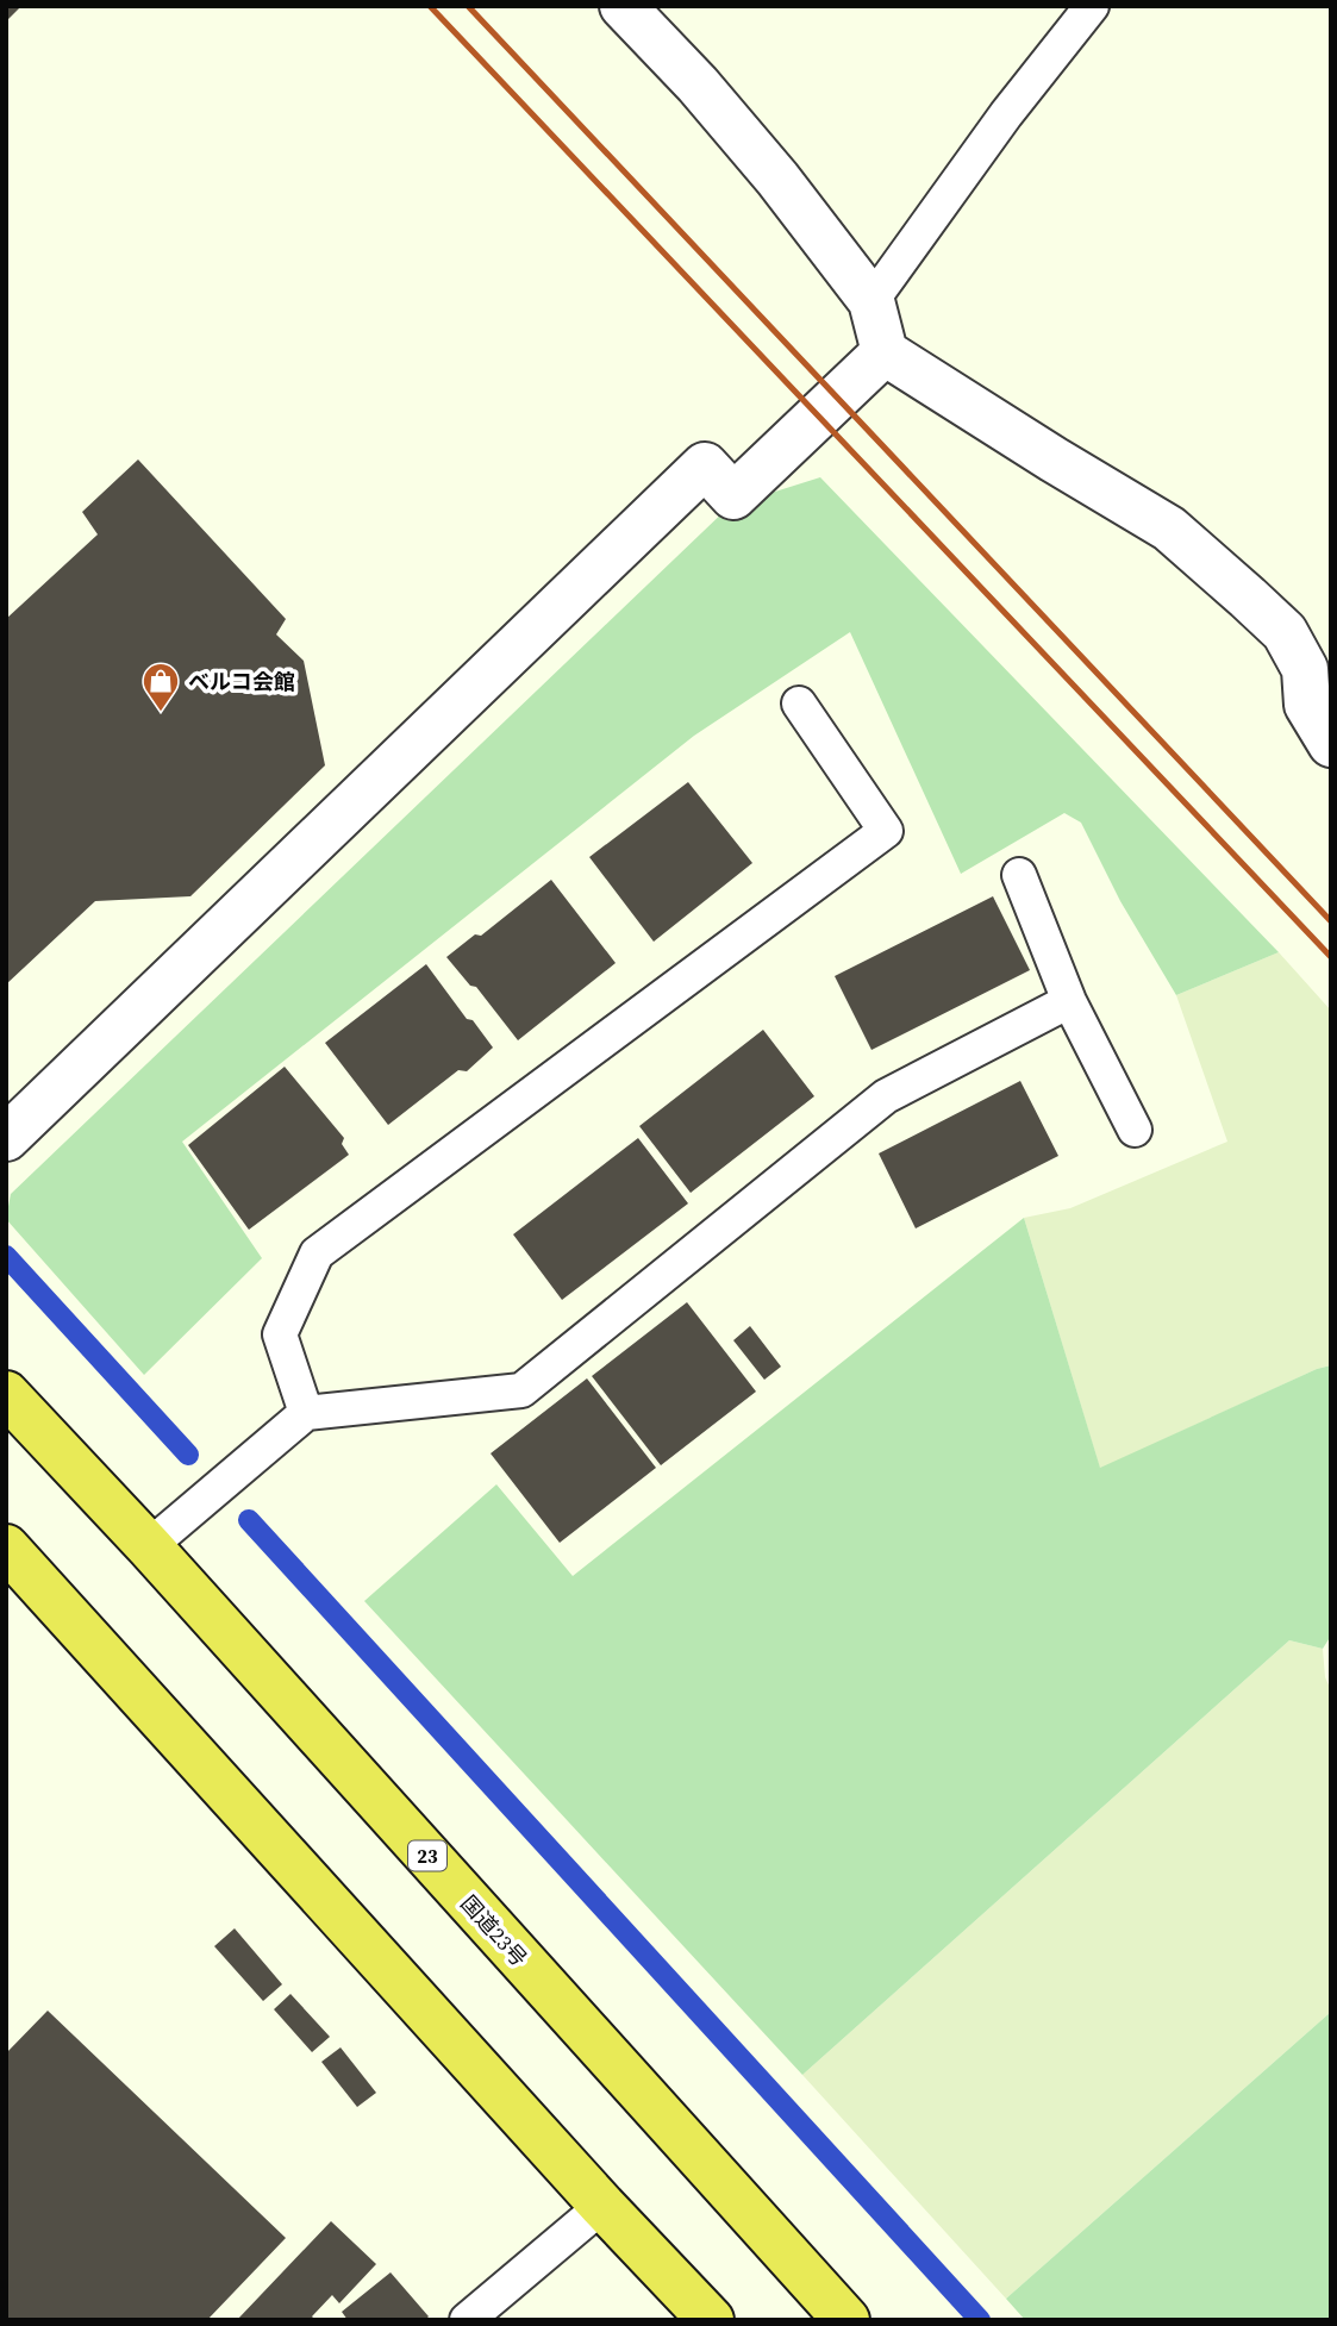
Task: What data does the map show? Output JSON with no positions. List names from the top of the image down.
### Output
{
  "streets": {
    "highway": ["23", "国道23号"]
  },
  "places": {
    "shop": ["ベルコ会館"]
  }
}
